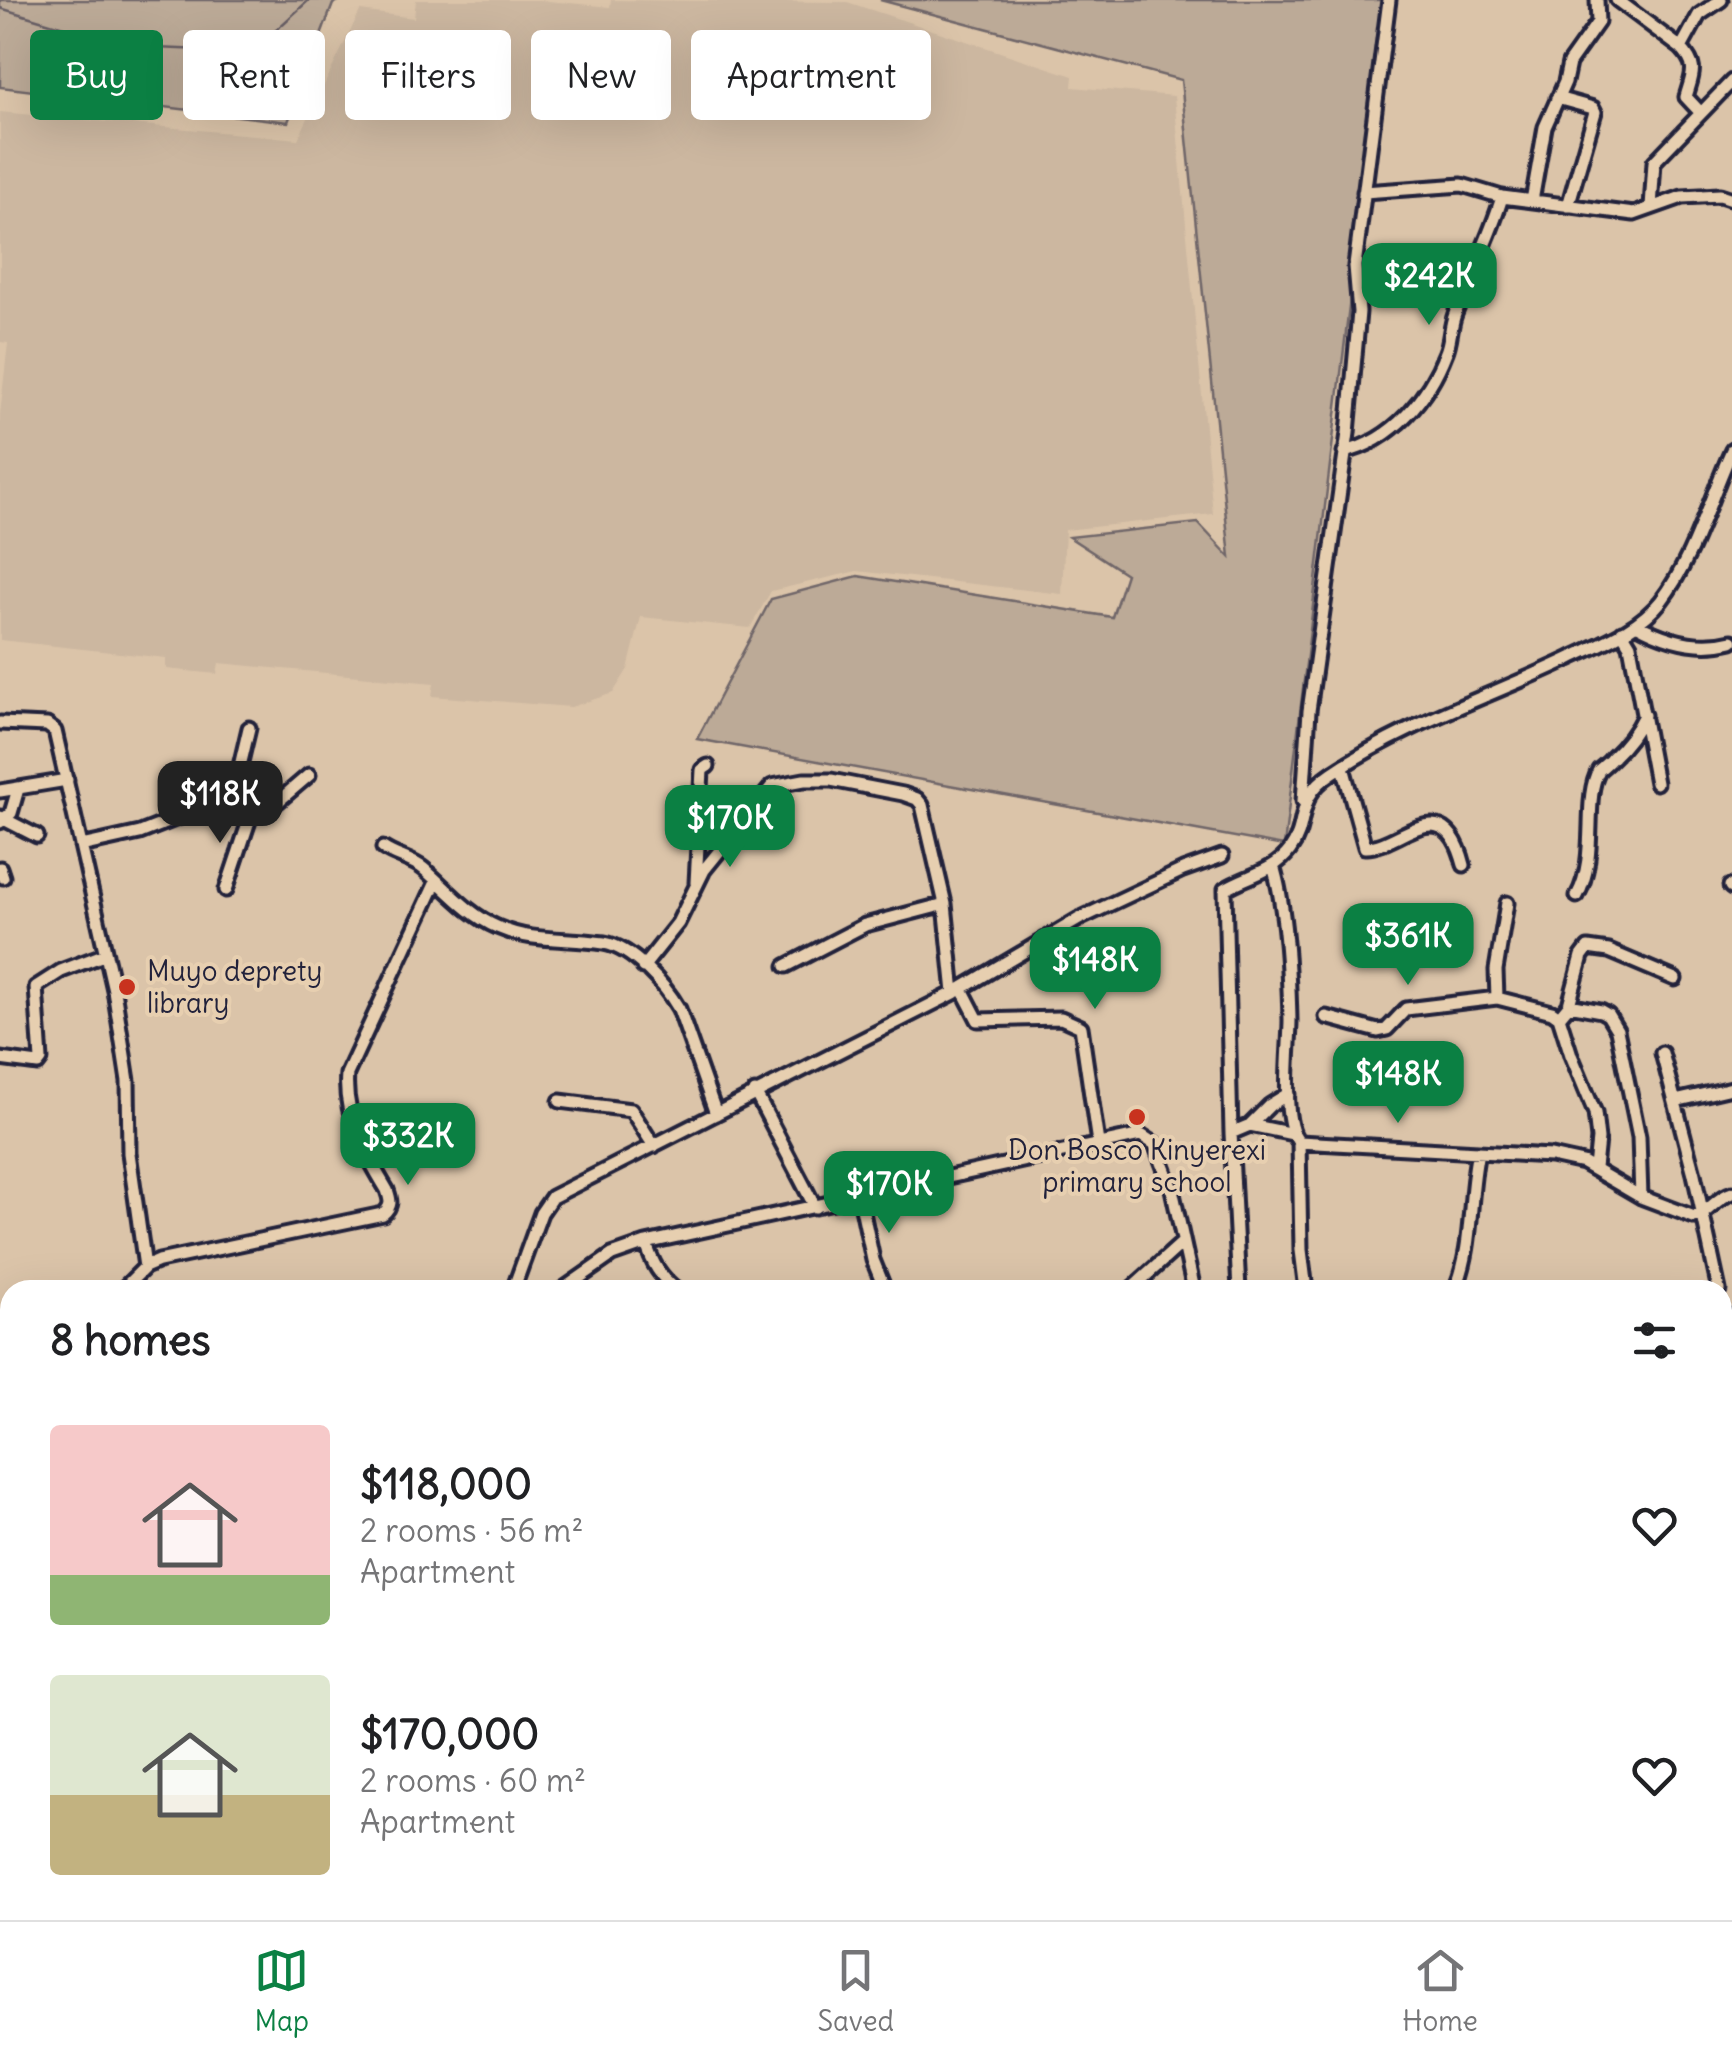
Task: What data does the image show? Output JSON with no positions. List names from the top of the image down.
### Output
{
  "places": ["Muyo deprety library", "Don Bosco Kinyerexi primary school"],
  "page": {
    "chip": [
      "Buy",
      "Rent",
      "Filters",
      "New",
      "Apartment"
    ],
    "price": [
      "$242K",
      "$118K",
      "$170K",
      "$361K",
      "$148K",
      "$148K",
      "$332K",
      "$170K"
    ],
    "heading": "8 homes",
    "list": [
      {
        "name": "$118,000",
        "note": "2 rooms · 56 m² · Apartment"
      },
      {
        "name": "$170,000",
        "note": "2 rooms · 60 m² · Apartment"
      }
    ],
    "tabs": ["Map", "Saved", "Home"]
  }
}
